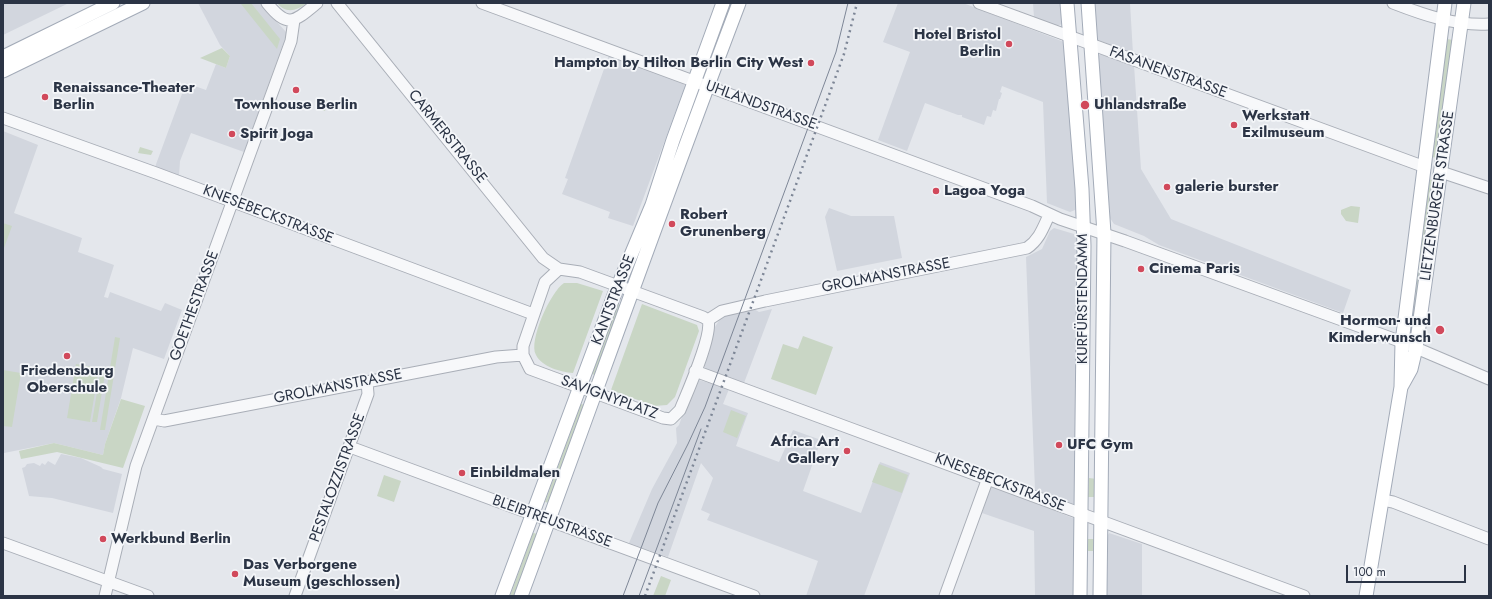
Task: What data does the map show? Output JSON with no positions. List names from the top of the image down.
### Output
{
  "streets": {
    "main road": ["LIETZENBURGER STRASSE", "KURFÜRSTENDAMM", "KANTSTRASSE"],
    "street": [
      "FASANENSTRASSE",
      "UHLANDSTRASSE",
      "CARMERSTRASSE",
      "KNESEBECKSTRASSE",
      "GROLMANSTRASSE",
      "GOETHESTRASSE",
      "SAVIGNYPLATZ",
      "PESTALOZZISTRASSE",
      "BLEIBTREUSTRASSE"
    ]
  },
  "crossings": [
    ["FASANENSTRASSE", "LIETZENBURGER STRASSE"],
    ["FASANENSTRASSE", "KURFÜRSTENDAMM"],
    ["UHLANDSTRASSE", "LIETZENBURGER STRASSE"],
    ["UHLANDSTRASSE", "GROLMANSTRASSE"],
    ["UHLANDSTRASSE", "KURFÜRSTENDAMM"],
    ["UHLANDSTRASSE", "KANTSTRASSE"],
    ["KNESEBECKSTRASSE", "KURFÜRSTENDAMM"],
    ["KNESEBECKSTRASSE", "GOETHESTRASSE"],
    ["KNESEBECKSTRASSE", "SAVIGNYPLATZ"],
    ["GROLMANSTRASSE", "GOETHESTRASSE"],
    ["GROLMANSTRASSE", "SAVIGNYPLATZ"],
    ["GROLMANSTRASSE", "PESTALOZZISTRASSE"],
    ["KANTSTRASSE", "SAVIGNYPLATZ"],
    ["KANTSTRASSE", "BLEIBTREUSTRASSE"],
    ["PESTALOZZISTRASSE", "BLEIBTREUSTRASSE"]
  ],
  "places": [
    "Hotel Bristol Berlin",
    "Hampton by Hilton Berlin City West",
    "Townhouse Berlin",
    "Renaissance-Theater Berlin",
    "Uhlandstraße",
    "Werkstatt Exilmuseum",
    "Spirit Joga",
    "galerie burster",
    "Lagoa Yoga",
    "Robert Grunenberg",
    "Cinema Paris",
    "Hormon- und Kimderwunsch",
    "Friedensburg Oberschule",
    "UFC Gym",
    "Africa Art Gallery",
    "Einbildmalen",
    "Werkbund Berlin",
    "Das Verborgene Museum (geschlossen)"
  ],
  "scale_bar": "100 m"
}
